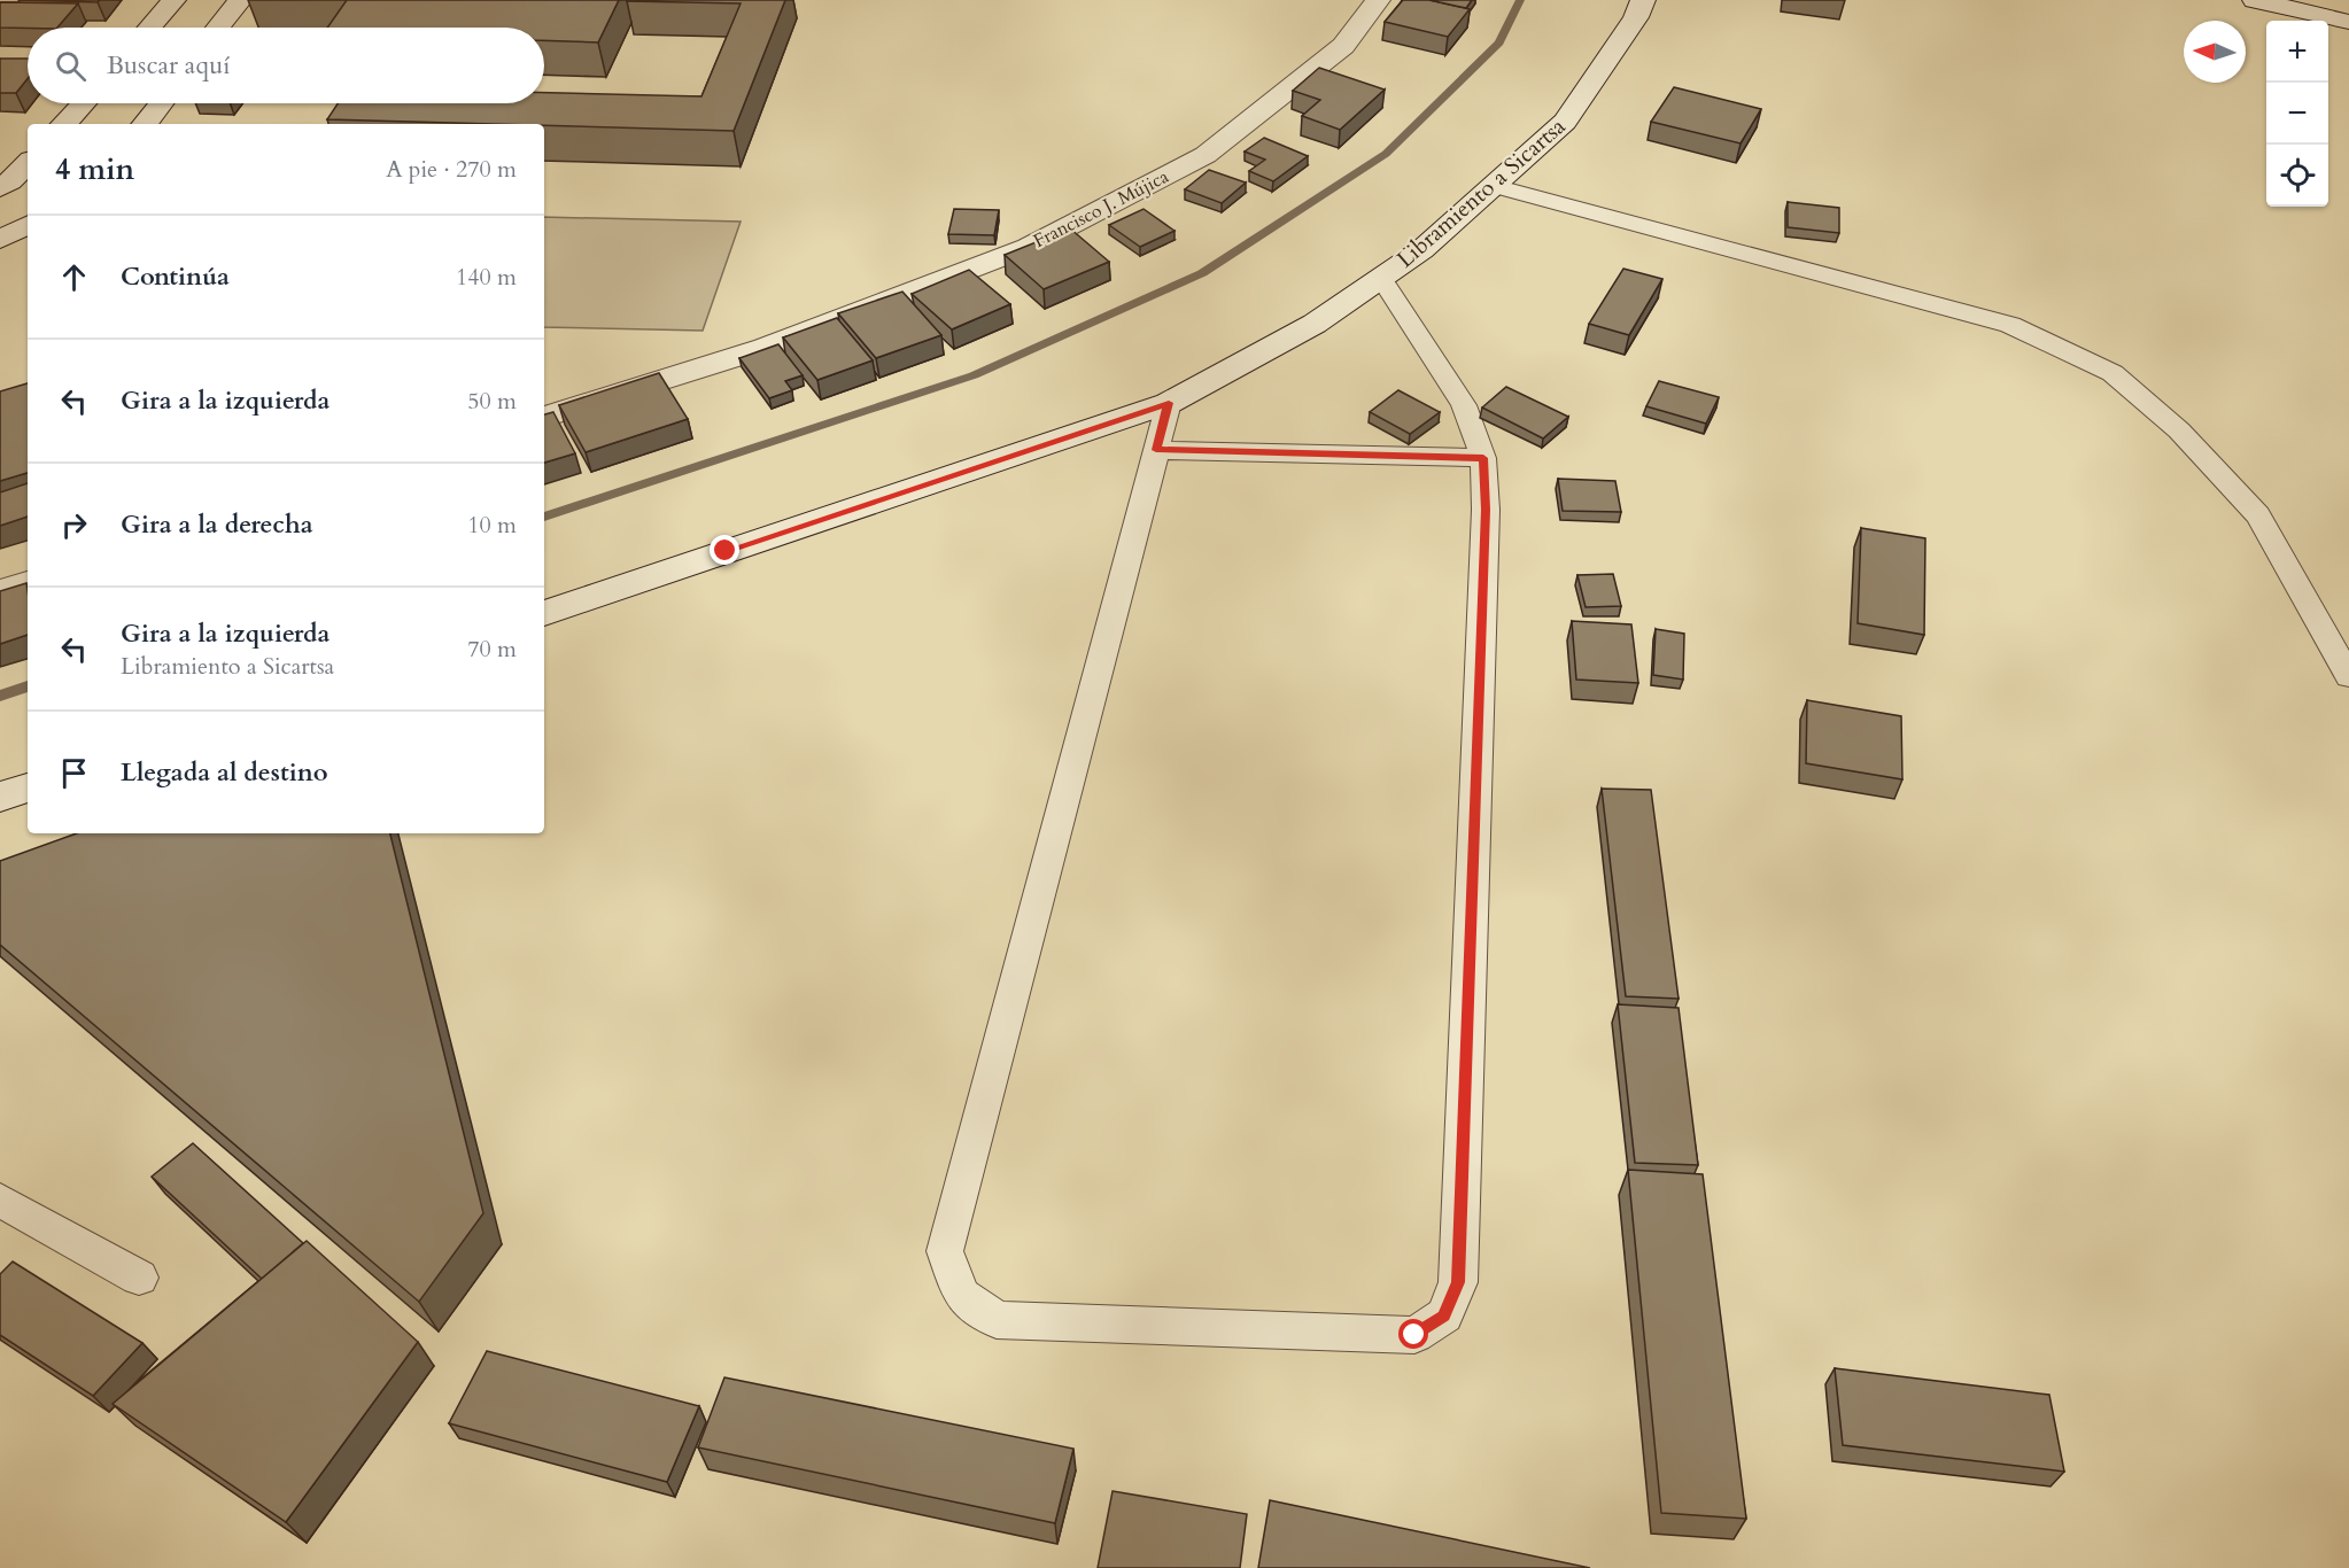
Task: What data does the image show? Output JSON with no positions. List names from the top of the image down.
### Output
{
  "streets": {
    "main road": ["Libramiento a Sicartsa", "Francisco J. Mújica"]
  },
  "north": "left",
  "page": {
    "map_buttons": ["+", "−"],
    "search": "Buscar aquí",
    "heading": ["4 min", "A pie · 270 m"],
    "list": [
      ["Continúa", "140 m"],
      ["Gira a la izquierda", "50 m"],
      ["Gira a la derecha", "10 m"],
      ["Gira a la izquierda", "Libramiento a Sicartsa", "70 m"],
      "Llegada al destino"
    ]
  }
}
